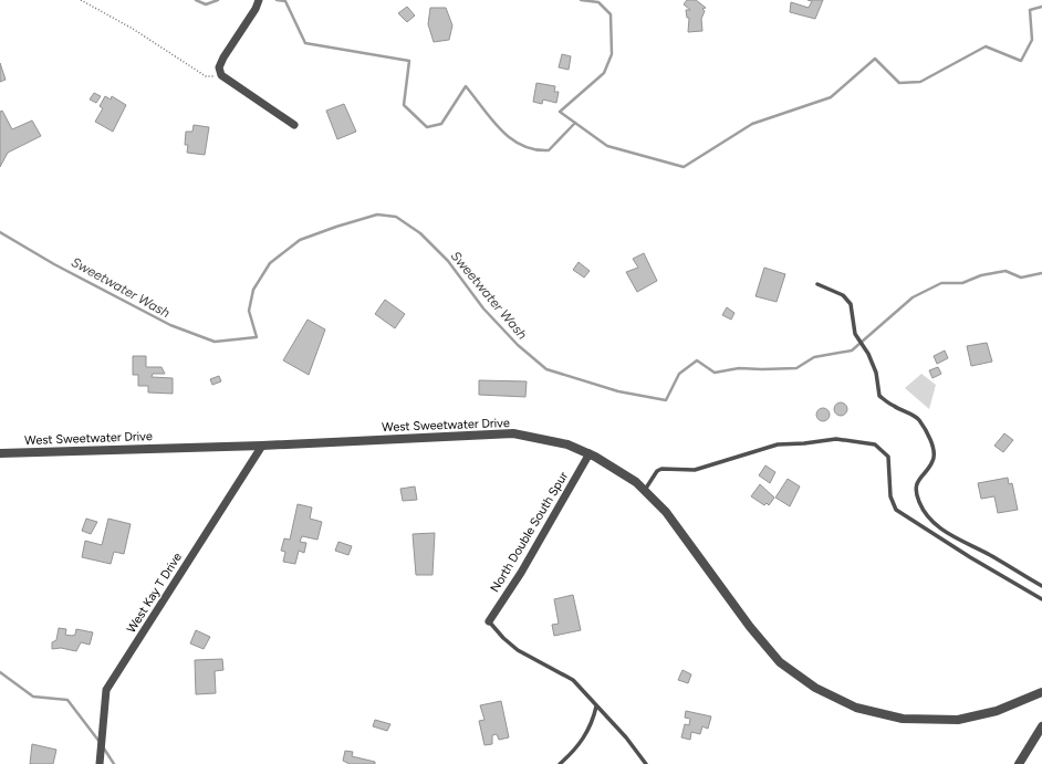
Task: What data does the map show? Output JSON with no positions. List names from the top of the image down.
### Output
{
  "streets": {
    "street": ["West Sweetwater Drive", "North Double South Spur", "West Kay T Drive"]
  },
  "crossings": [
    ["West Sweetwater Drive", "North Double South Spur"],
    ["West Sweetwater Drive", "West Kay T Drive"]
  ],
  "water": ["Sweetwater Wash"]
}
